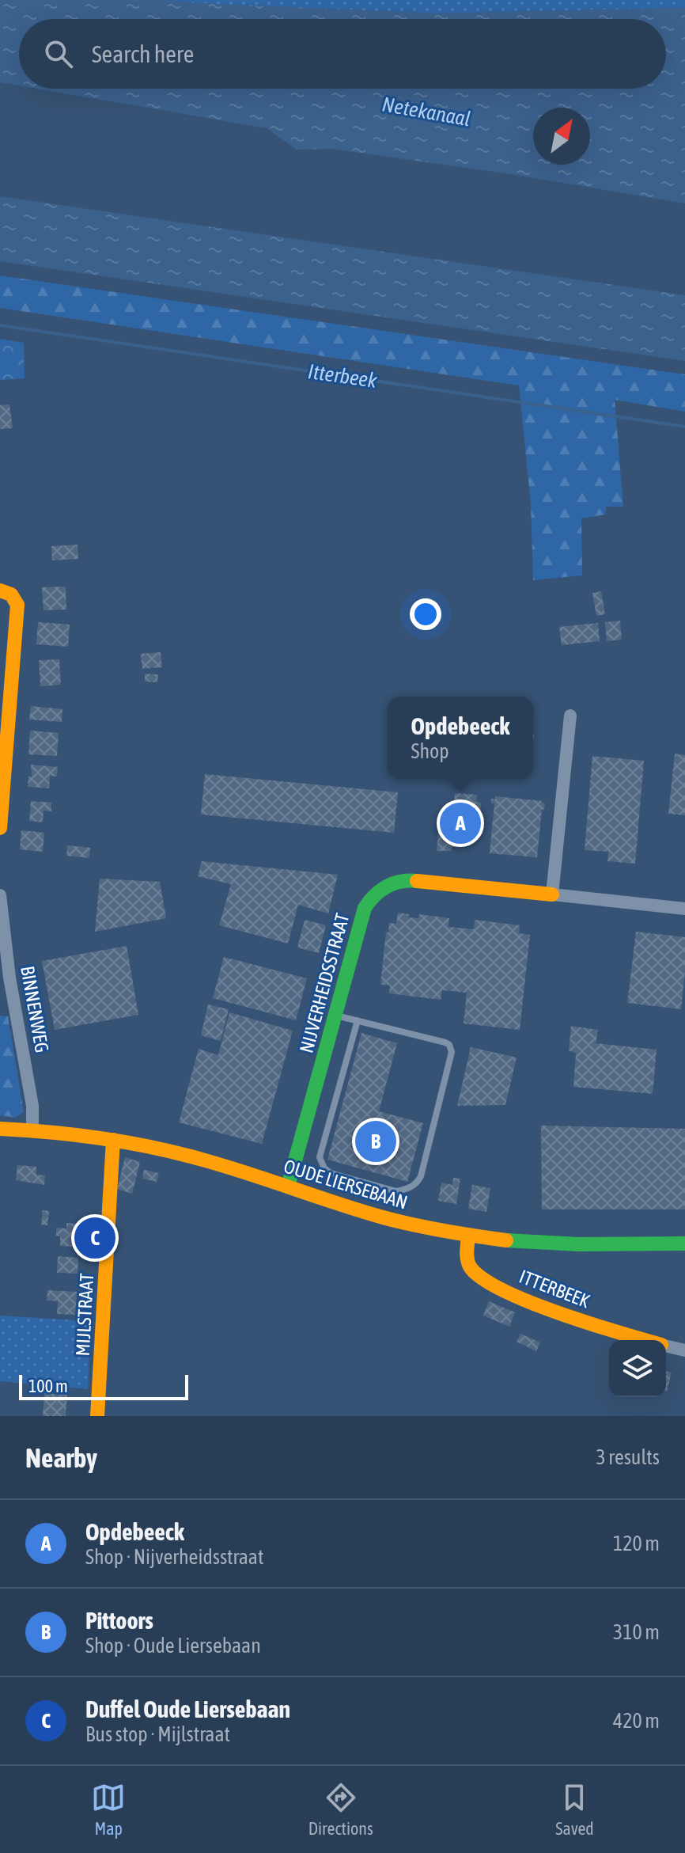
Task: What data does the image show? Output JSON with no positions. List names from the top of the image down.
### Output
{
  "streets": {
    "street": [
      "NIJVERHEIDSSTRAAT",
      "BINNENWEG",
      "OUDE LIERSEBAAN",
      "ITTERBEEK",
      "MIJLSTRAAT"
    ]
  },
  "crossings": [
    ["NIJVERHEIDSSTRAAT", "OUDE LIERSEBAAN"],
    ["BINNENWEG", "OUDE LIERSEBAAN"],
    ["OUDE LIERSEBAAN", "ITTERBEEK"],
    ["OUDE LIERSEBAAN", "MIJLSTRAAT"]
  ],
  "water": ["Netekanaal", "Itterbeek"],
  "scale_bar": "100 m",
  "north": "top right",
  "page": {
    "search": "Search here",
    "popup": ["Opdebeeck", "Shop"],
    "pins": ["A", "B", "C"],
    "scale": "100 m",
    "heading": ["Nearby", "3 results"],
    "list": [
      {
        "mark": "A",
        "name": "Opdebeeck",
        "note": "Shop · Nijverheidsstraat",
        "value": "120 m"
      },
      {
        "mark": "B",
        "name": "Pittoors",
        "note": "Shop · Oude Liersebaan",
        "value": "310 m"
      },
      {
        "mark": "C",
        "name": "Duffel Oude Liersebaan",
        "note": "Bus stop · Mijlstraat",
        "value": "420 m"
      }
    ],
    "nav": ["Map", "Directions", "Saved"]
  }
}
